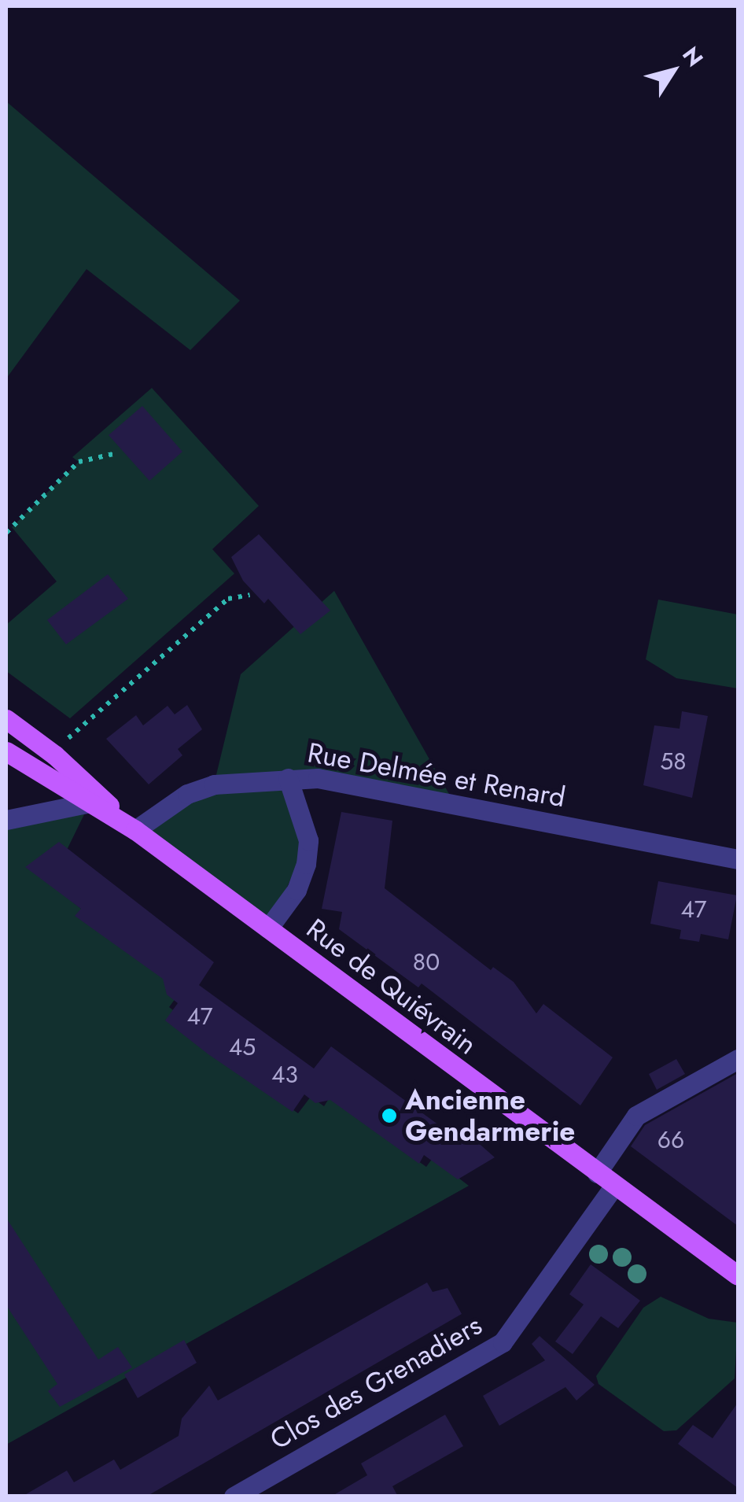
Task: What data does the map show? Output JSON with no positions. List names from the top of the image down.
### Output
{
  "streets": {
    "main road": ["Rue de Quiévrain"],
    "street": ["Rue Delmée et Renard", "Clos des Grenadiers"]
  },
  "crossings": [
    ["Rue Delmée et Renard", "Rue de Quiévrain"],
    ["Rue de Quiévrain", "Clos des Grenadiers"]
  ],
  "places": ["Ancienne Gendarmerie"],
  "house_numbers": [
    "58",
    "47",
    "80",
    "47",
    "45",
    "43",
    "66"
  ],
  "north": "top right"
}
